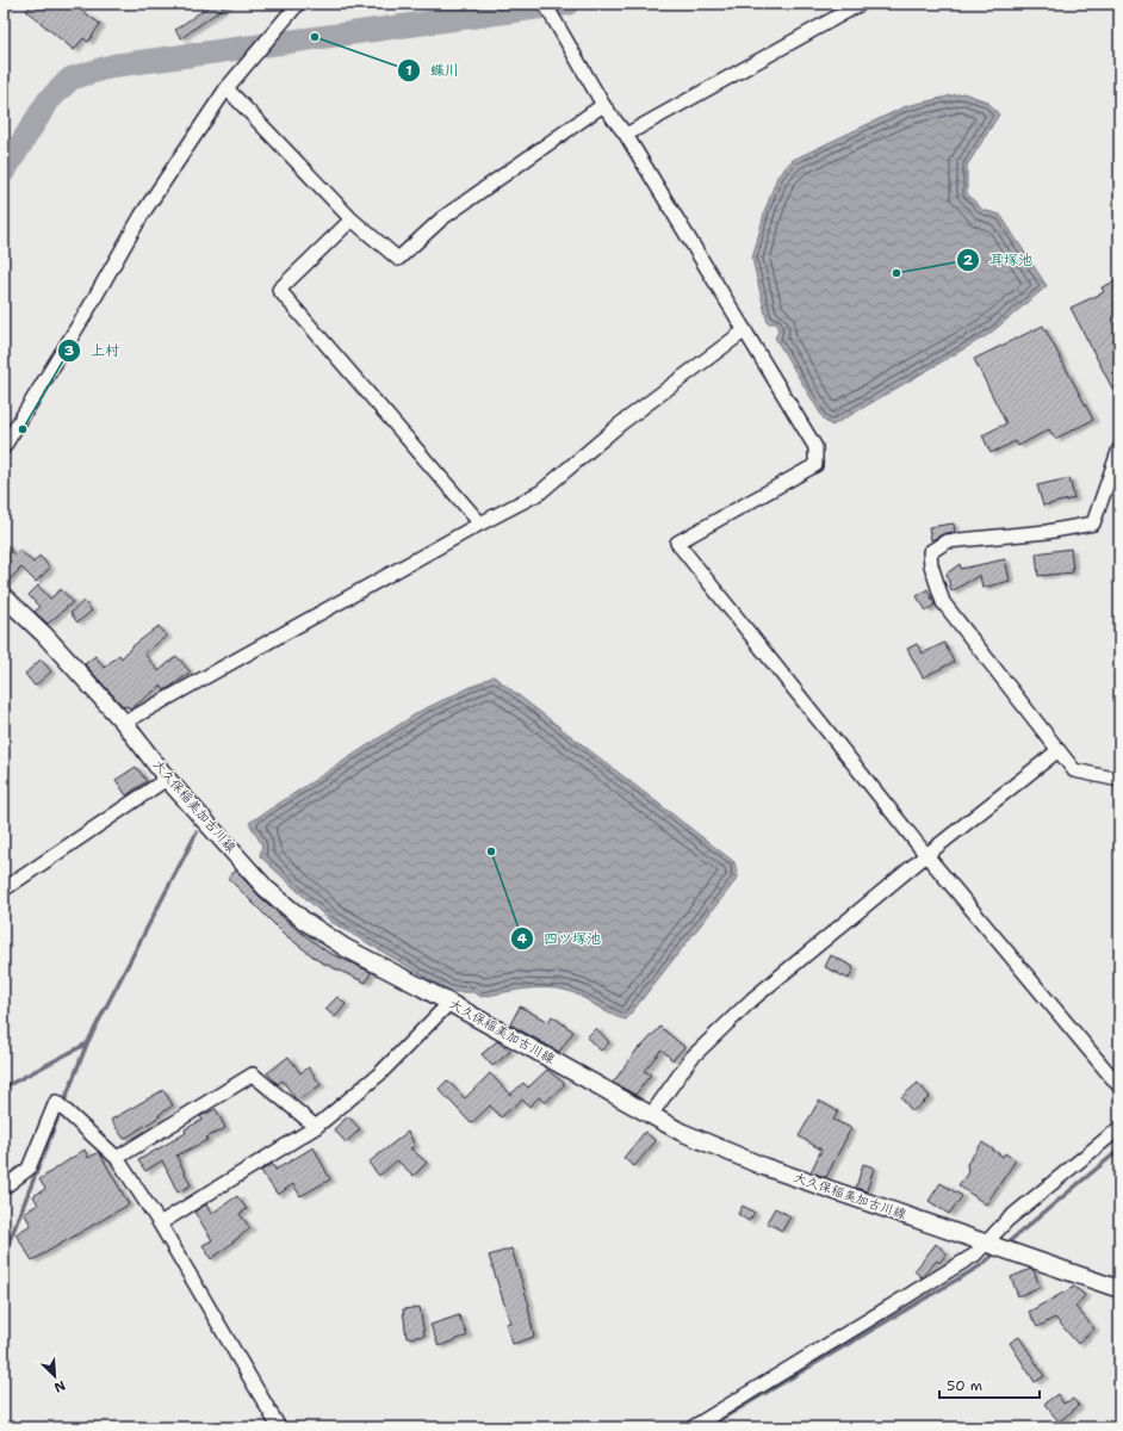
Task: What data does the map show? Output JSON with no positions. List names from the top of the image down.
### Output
{
  "streets": {
    "main road": ["大久保稲美加古川線"]
  },
  "places": [
    "蝶川",
    "耳塚池",
    "上村",
    "四ツ塚池"
  ],
  "scale_bar": "50 m",
  "north": "bottom right"
}
